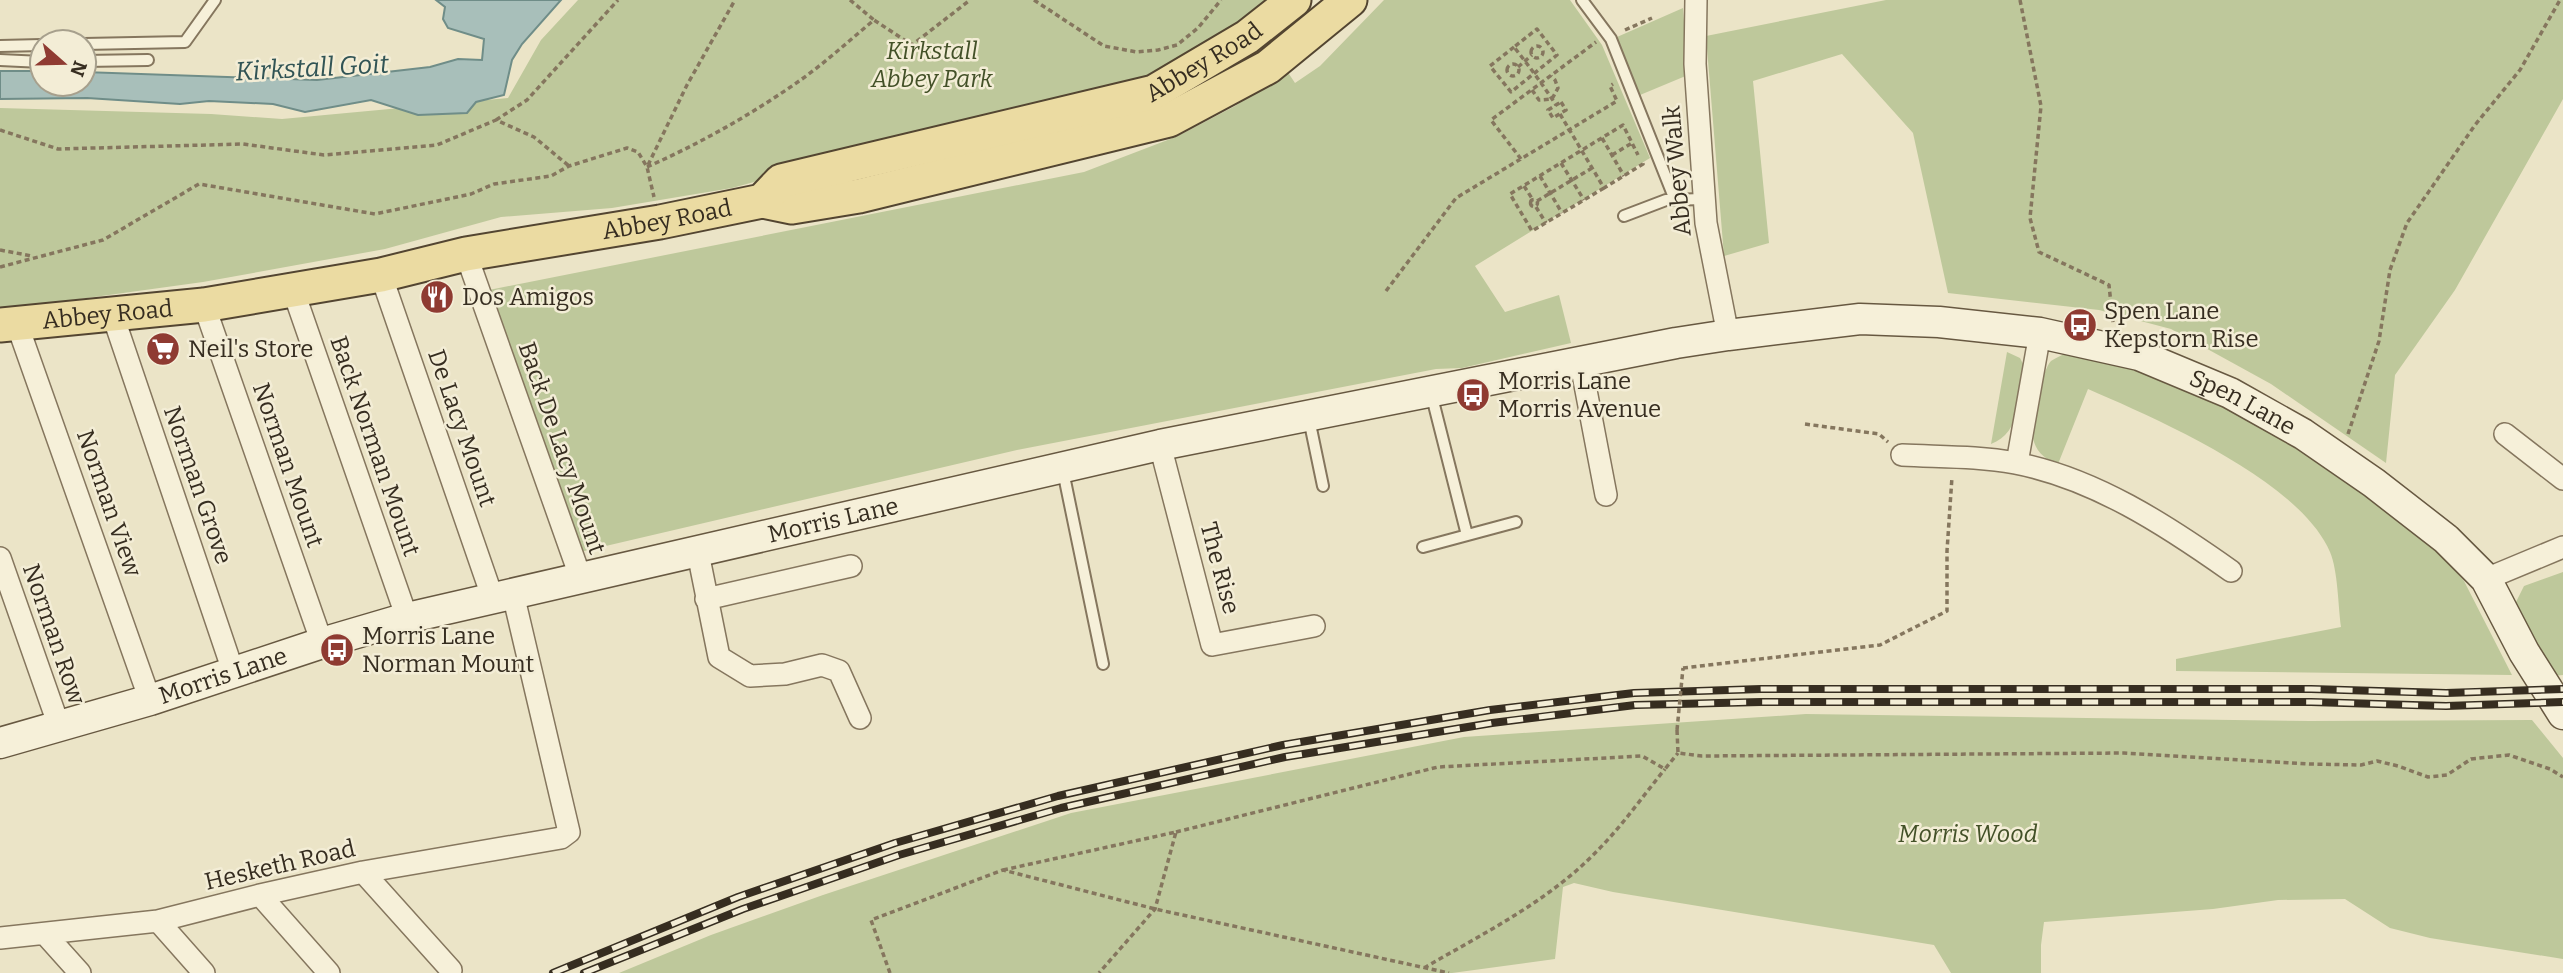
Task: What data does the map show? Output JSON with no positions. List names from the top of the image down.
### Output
{
  "streets": {
    "main road": ["Abbey Road"],
    "street": [
      "Abbey Walk",
      "Spen Lane",
      "De Lacy Mount",
      "Back Norman Mount",
      "Back De Lacy Mount",
      "Norman Mount",
      "Norman Grove",
      "Norman View",
      "Morris Lane",
      "The Rise",
      "Norman Row",
      "Hesketh Road"
    ]
  },
  "crossings": [
    ["Abbey Road", "De Lacy Mount"],
    ["Abbey Road", "Back Norman Mount"],
    ["Abbey Road", "Back De Lacy Mount"],
    ["Abbey Road", "Norman Mount"],
    ["Abbey Road", "Norman Grove"],
    ["Abbey Road", "Norman View"],
    ["Abbey Walk", "Spen Lane"],
    ["Spen Lane", "Morris Lane"],
    ["De Lacy Mount", "Morris Lane"],
    ["De Lacy Mount", "Hesketh Road"],
    ["Back Norman Mount", "Morris Lane"],
    ["Back De Lacy Mount", "Morris Lane"],
    ["Norman Mount", "Morris Lane"],
    ["Norman Grove", "Morris Lane"],
    ["Norman View", "Morris Lane"],
    ["Morris Lane", "The Rise"],
    ["Morris Lane", "Norman Row"]
  ],
  "water": ["Kirkstall Goit"],
  "parks": ["Kirkstall Abbey Park", "Morris Wood"],
  "places": {
    "restaurant": ["Dos Amigos"],
    "bus stop": ["Spen Lane Kepstorn Rise", "Morris Lane Morris Avenue", "Morris Lane Norman Mount"],
    "supermarket": ["Neil's Store"]
  },
  "north": "right"
}
